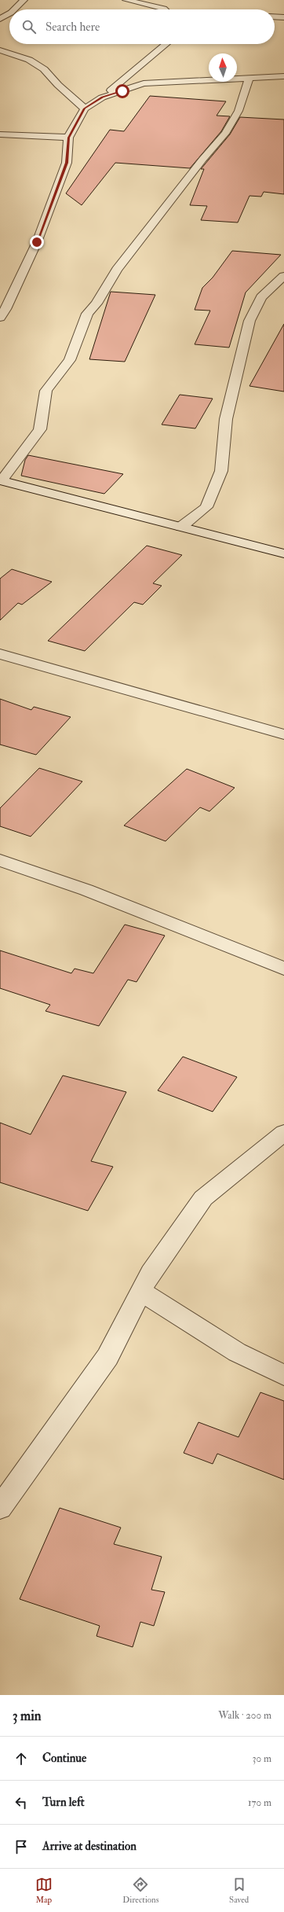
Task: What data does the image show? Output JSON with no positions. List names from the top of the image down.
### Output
{
  "north": "top",
  "page": {
    "search": "Search here",
    "heading": ["3 min", "Walk · 200 m"],
    "list": [
      ["Continue", "30 m"],
      ["Turn left", "170 m"],
      "Arrive at destination"
    ],
    "nav": ["Map", "Directions", "Saved"]
  }
}
